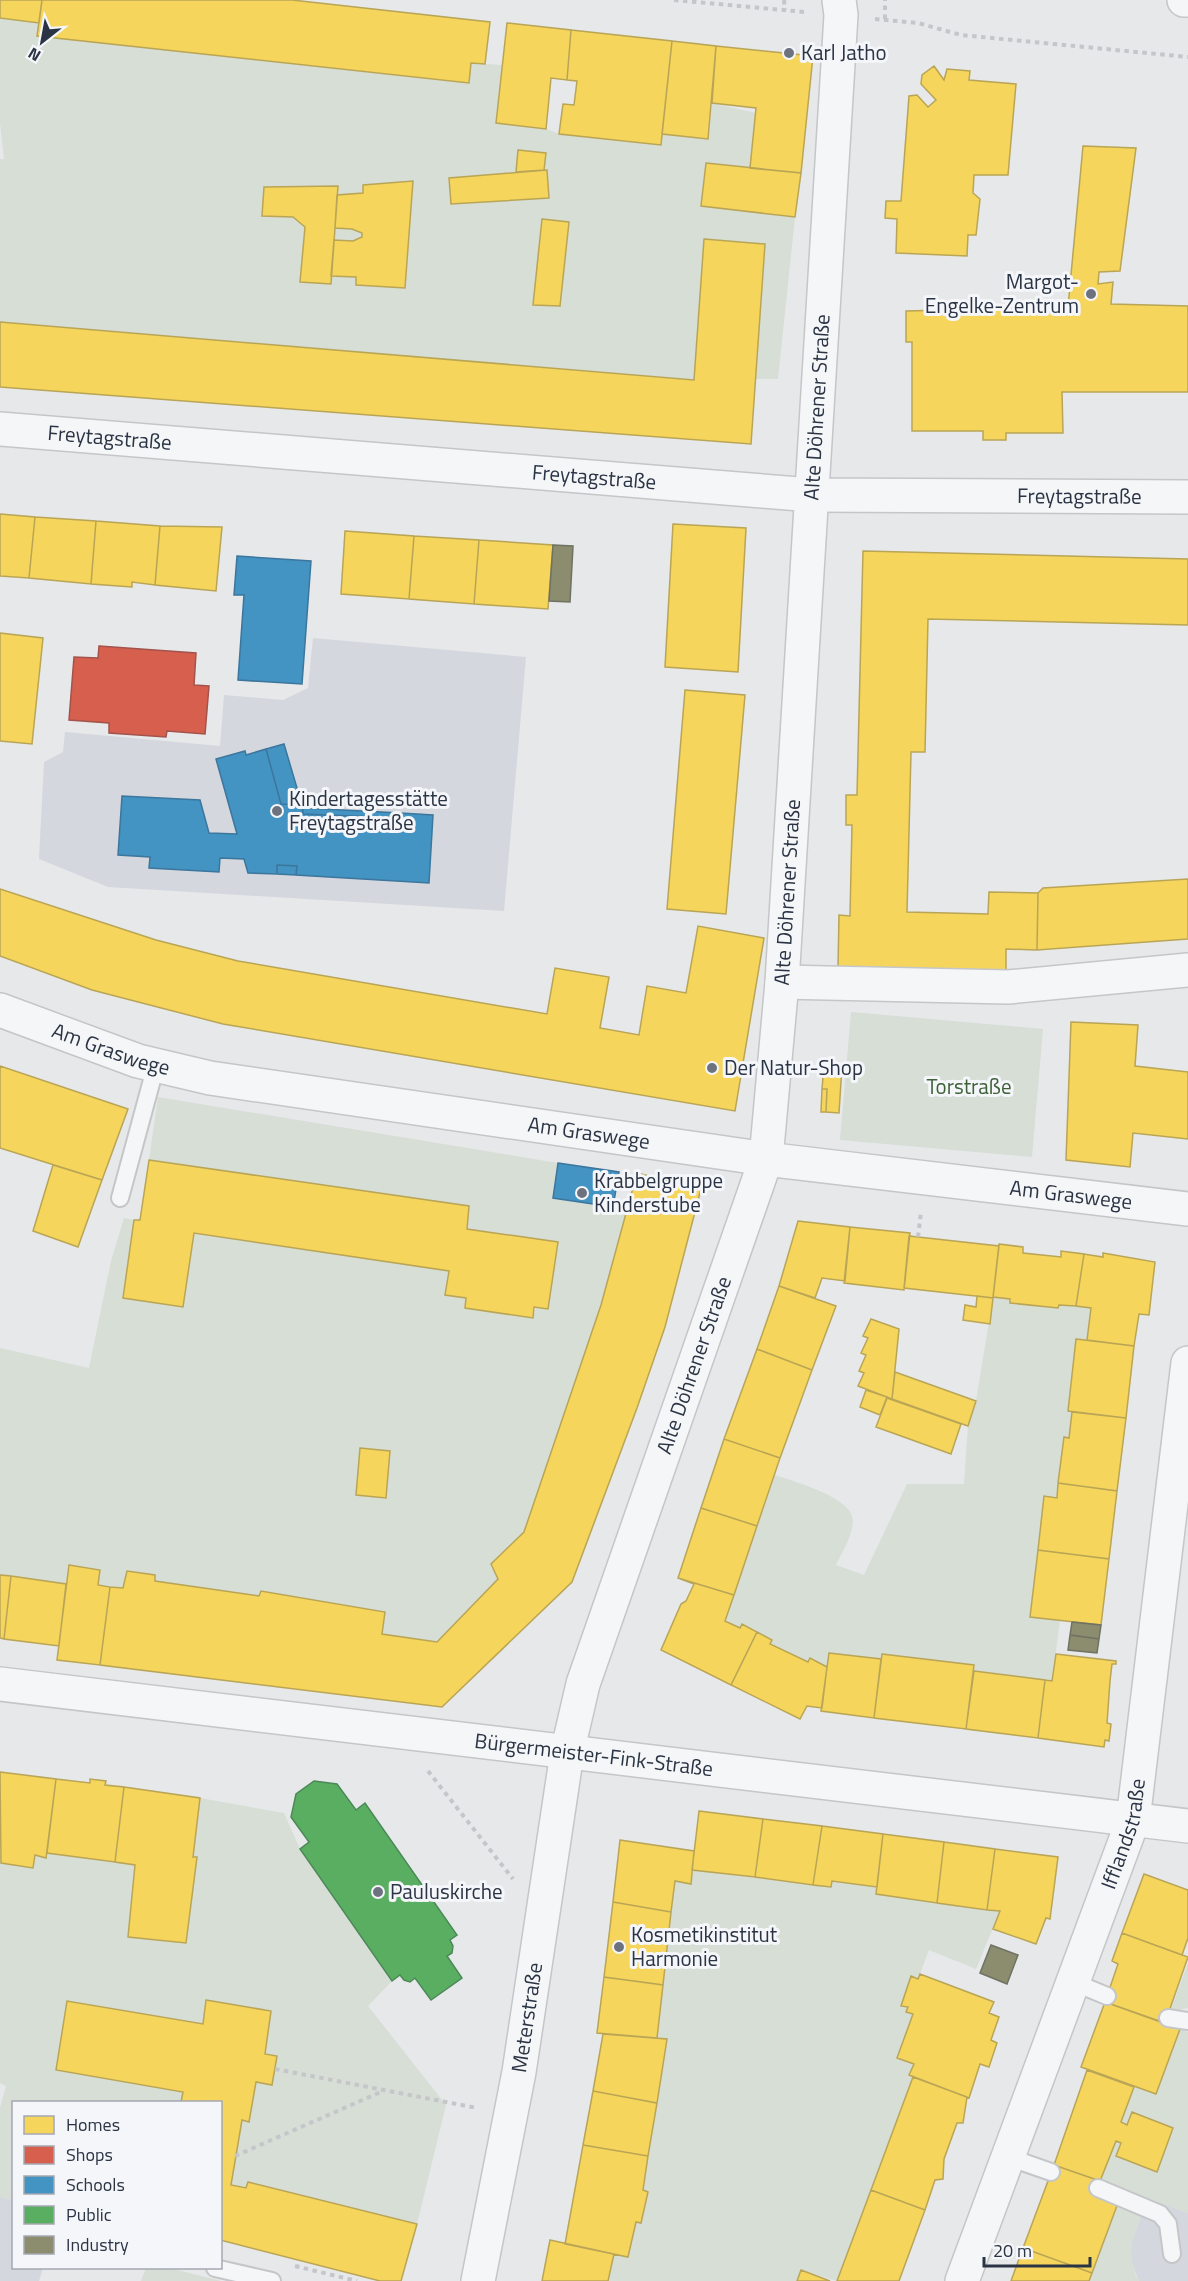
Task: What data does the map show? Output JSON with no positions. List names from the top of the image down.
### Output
{
  "streets": {
    "street": [
      "Alte Döhrener Straße",
      "Freytagstraße",
      "Am Graswege",
      "Bürgermeister-Fink-Straße",
      "Ifflandstraße",
      "Meterstraße"
    ]
  },
  "crossings": [
    ["Alte Döhrener Straße", "Freytagstraße"],
    ["Alte Döhrener Straße", "Am Graswege"],
    ["Alte Döhrener Straße", "Bürgermeister-Fink-Straße"],
    ["Alte Döhrener Straße", "Meterstraße"],
    ["Bürgermeister-Fink-Straße", "Ifflandstraße"],
    ["Bürgermeister-Fink-Straße", "Meterstraße"]
  ],
  "parks": ["Torstraße"],
  "places": [
    "Karl Jatho",
    "Margot- Engelke-Zentrum",
    "Kindertagesstätte Freytagstraße",
    "Der Natur-Shop",
    "Krabbelgruppe Kinderstube",
    "Pauluskirche",
    "Kosmetikinstitut Harmonie"
  ],
  "legend": [
    "Homes",
    "Shops",
    "Schools",
    "Public",
    "Industry"
  ],
  "scale_bar": "20 m",
  "north": "bottom left"
}
